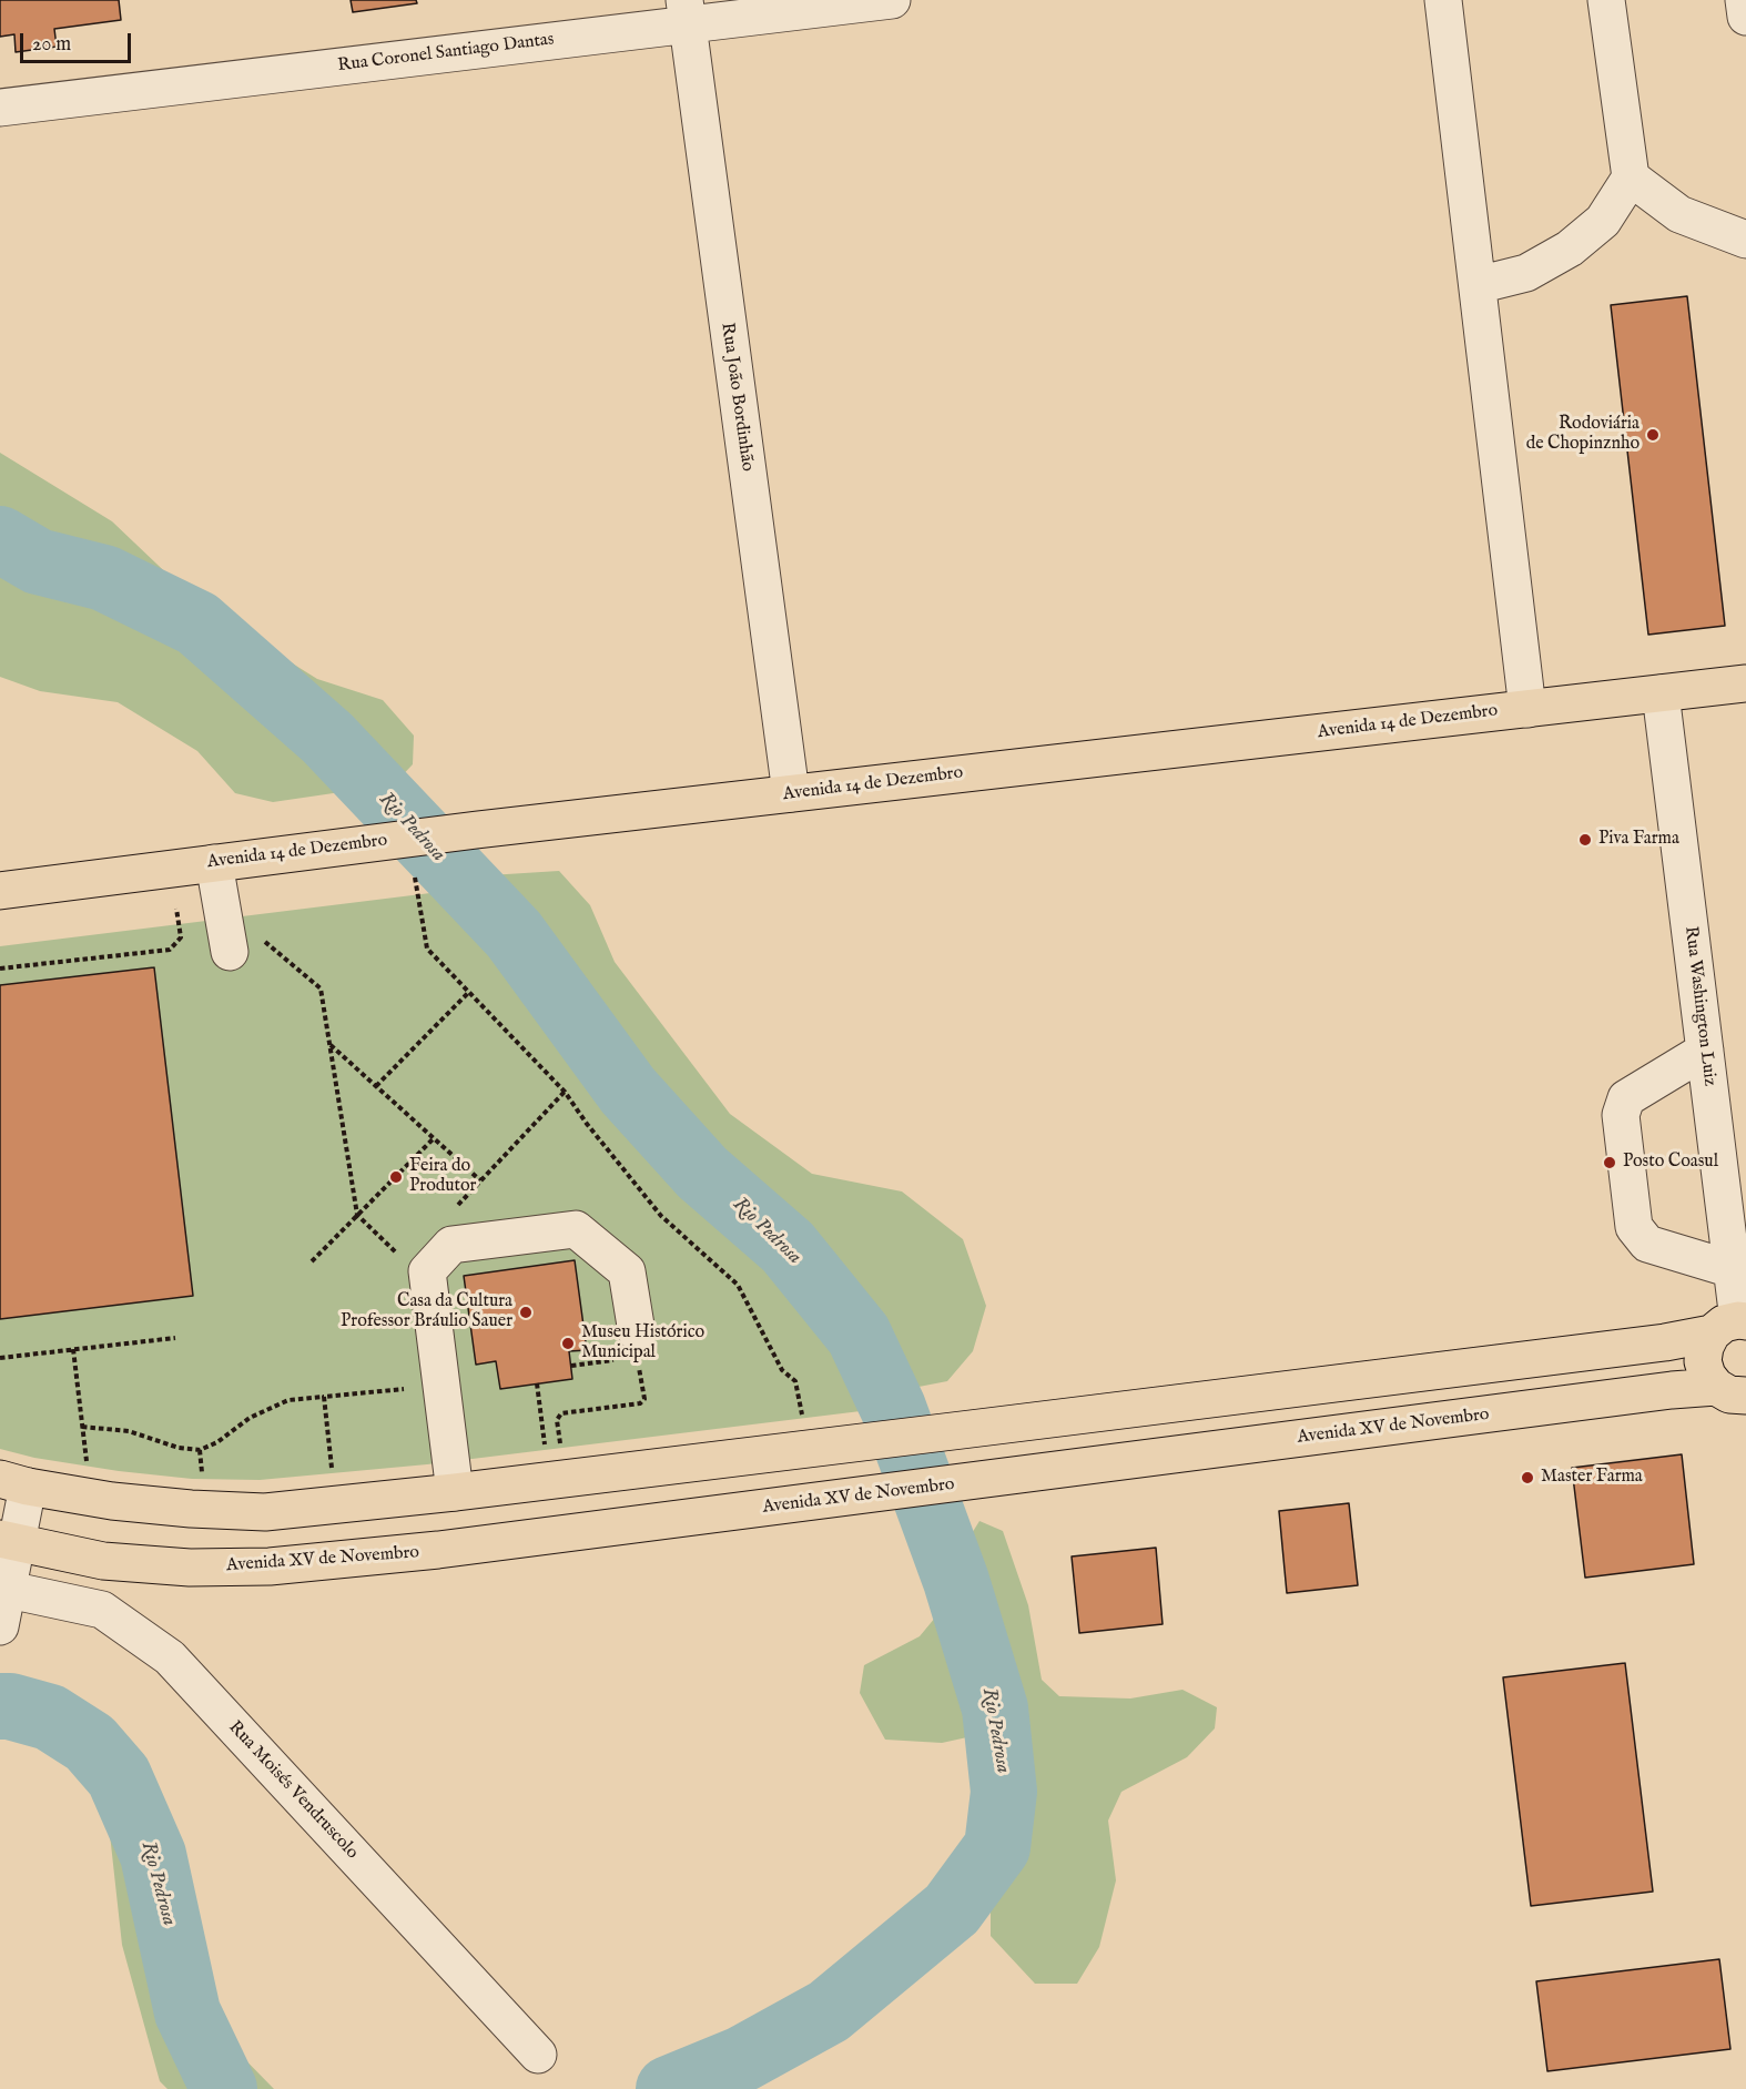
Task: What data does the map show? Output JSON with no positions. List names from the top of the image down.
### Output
{
  "streets": {
    "main road": ["Avenida 14 de Dezembro", "Avenida XV de Novembro"],
    "street": [
      "Rua Coronel Santiago Dantas",
      "Rua João Bordinhão",
      "Rua Washington Luiz",
      "Rua Moisés Vendruscolo"
    ]
  },
  "crossings": [
    ["Rua Coronel Santiago Dantas", "Rua João Bordinhão"],
    ["Rua João Bordinhão", "Avenida 14 de Dezembro"],
    ["Avenida 14 de Dezembro", "Rua Washington Luiz"]
  ],
  "water": ["Rio Pedrosa"],
  "places": [
    "Rodoviária de Chopinznho",
    "Piva Farma",
    "Posto Coasul",
    "Feira do Produtor",
    "Casa da Cultura Professor Bráulio Sauer",
    "Museu Histórico Municipal",
    "Master Farma"
  ],
  "scale_bar": "20 m"
}
